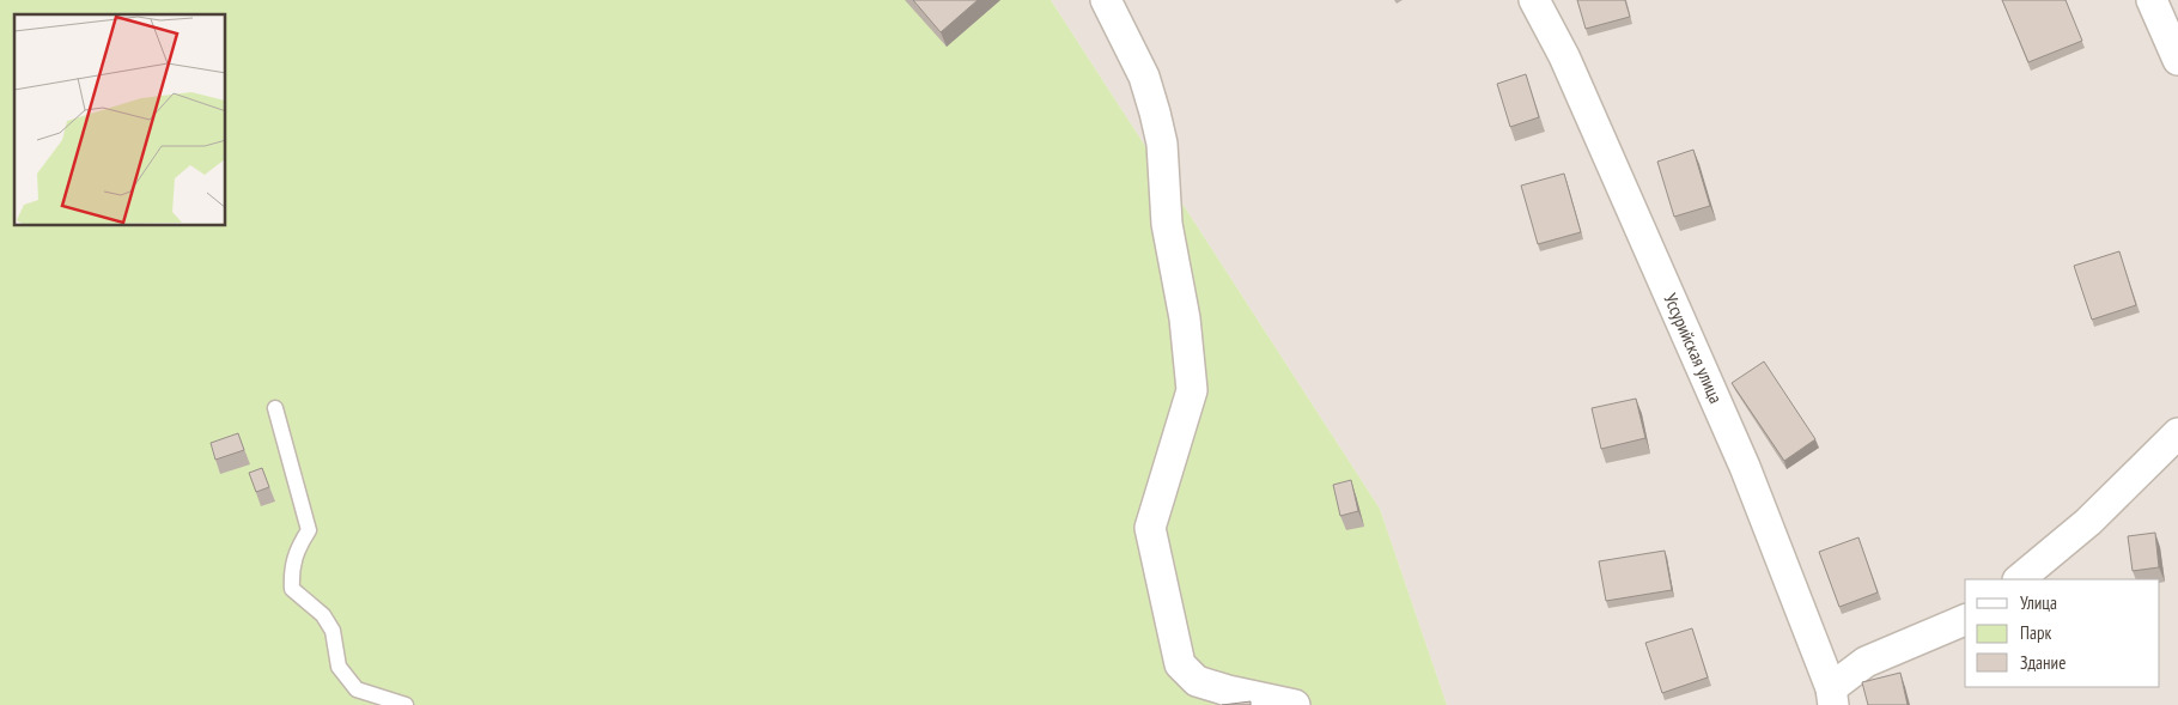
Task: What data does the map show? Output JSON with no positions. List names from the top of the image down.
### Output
{
  "streets": {
    "street": ["Уссурийская улица"]
  },
  "legend": ["Улица", "Парк", "Здание"]
}
